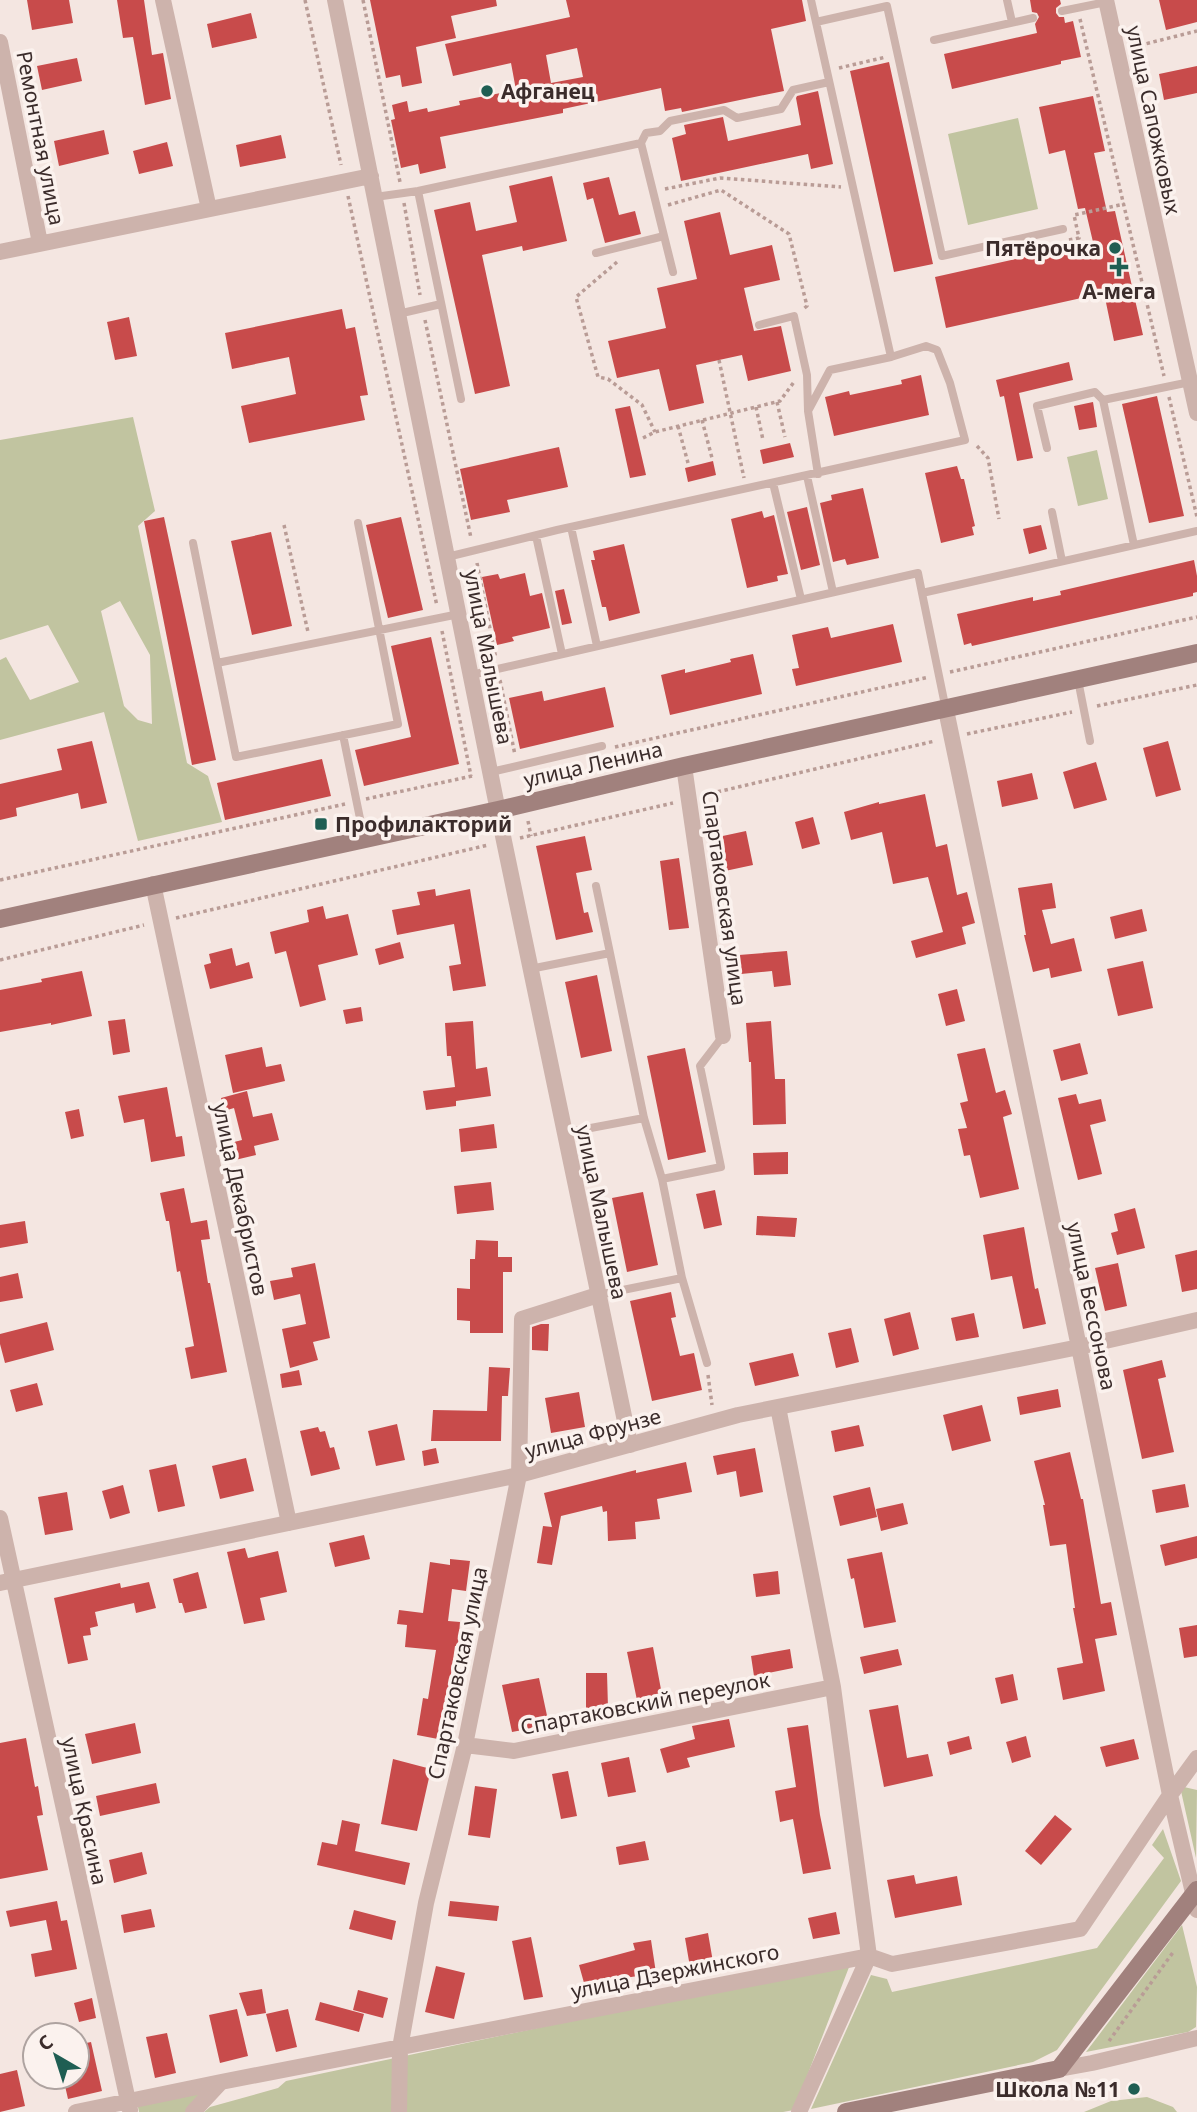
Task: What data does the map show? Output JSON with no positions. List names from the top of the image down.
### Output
{
  "streets": {
    "main road": ["улица Ленина"],
    "street": [
      "улица Сапожковых",
      "Ремонтная улица",
      "улица Малышева",
      "Спартаковская улица",
      "улица Декабристов",
      "улица Бессонова",
      "улица Фрунзе",
      "Спартаковский переулок",
      "улица Красина",
      "улица Дзержинского"
    ]
  },
  "crossings": [
    ["улица Малышева", "улица Ленина"],
    ["улица Малышева", "Спартаковская улица"],
    ["улица Малышева", "улица Фрунзе"],
    ["улица Ленина", "Спартаковская улица"],
    ["улица Ленина", "улица Декабристов"],
    ["улица Ленина", "улица Бессонова"],
    ["Спартаковская улица", "улица Фрунзе"],
    ["Спартаковская улица", "Спартаковский переулок"],
    ["Спартаковская улица", "улица Дзержинского"],
    ["улица Декабристов", "улица Фрунзе"],
    ["улица Бессонова", "улица Фрунзе"],
    ["улица Бессонова", "улица Дзержинского"],
    ["улица Фрунзе", "улица Красина"],
    ["улица Красина", "улица Дзержинского"]
  ],
  "places": {
    "other": ["Афганец", "Пятёрочка", "Школа №11"],
    "health": ["А-мега"],
    "transit": ["Профилакторий"]
  },
  "north": "top left"
}
